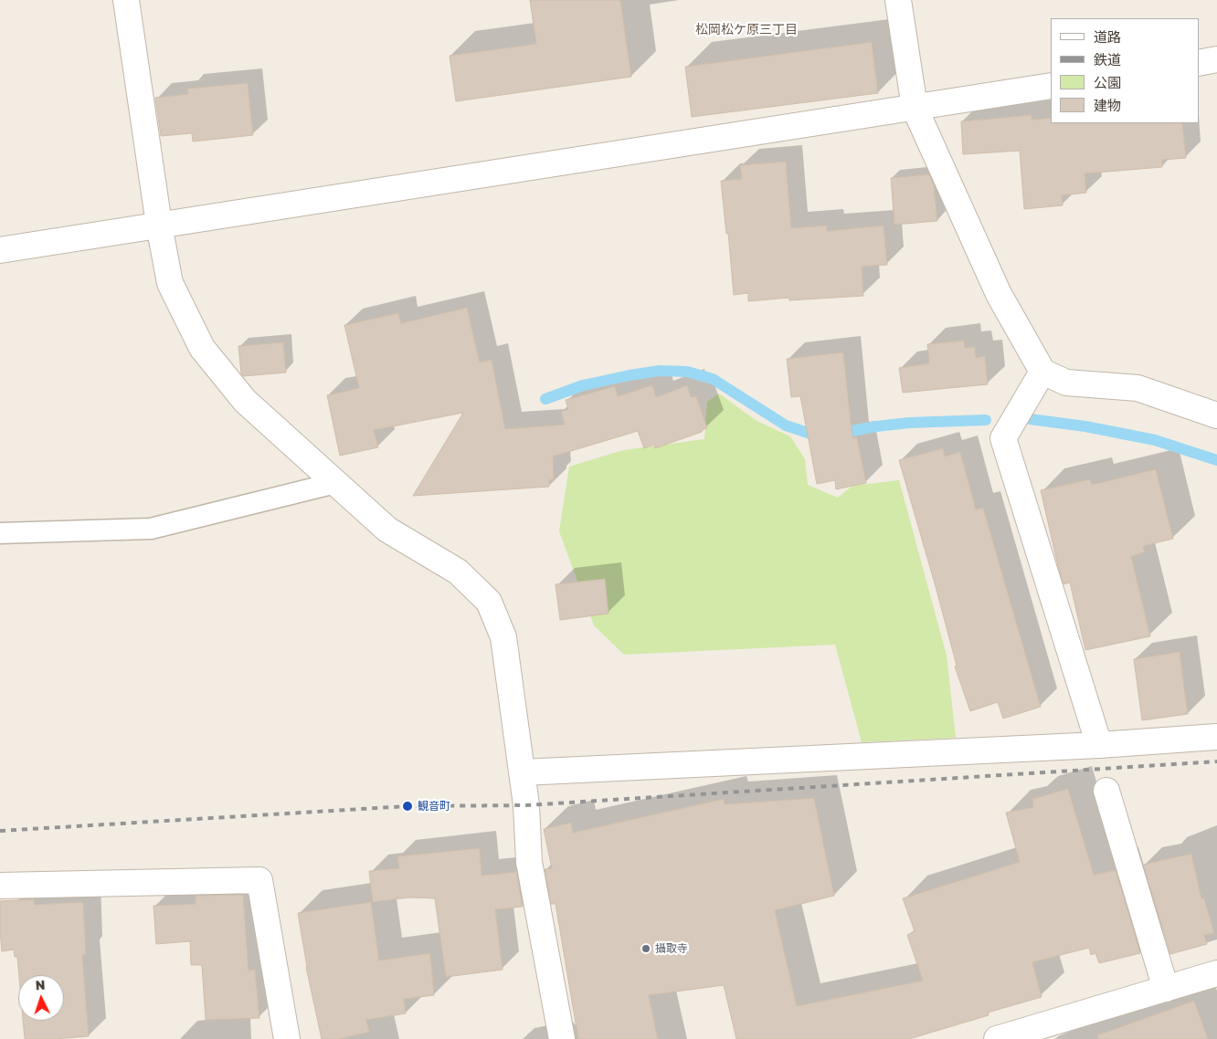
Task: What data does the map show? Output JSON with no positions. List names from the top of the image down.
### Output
{
  "districts": ["松岡松ケ原三丁目"],
  "places": ["観音町", "攝取寺"],
  "legend": [
    "道路",
    "鉄道",
    "公園",
    "建物"
  ],
  "north": "top"
}
